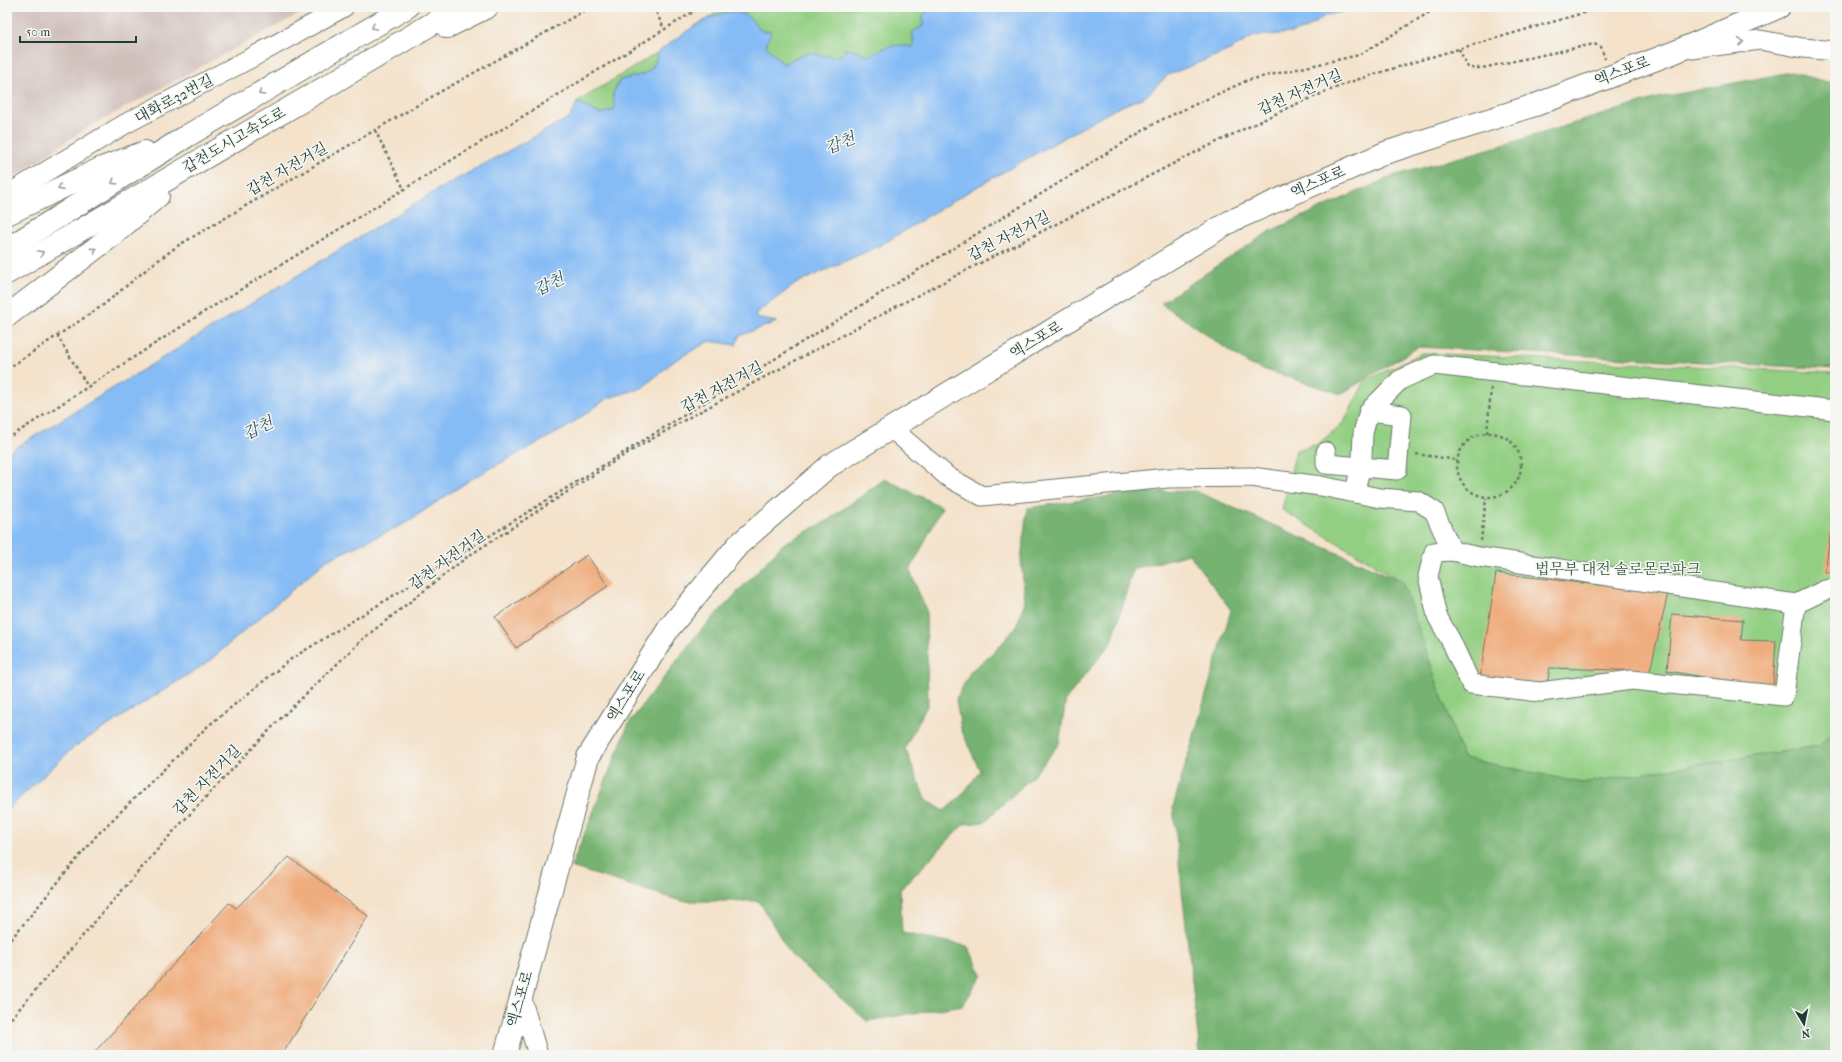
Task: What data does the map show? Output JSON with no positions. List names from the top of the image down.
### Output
{
  "streets": {
    "main road": ["엑스포로", "갑천도시고속도로"],
    "street": ["대화로32번길"],
    "path": ["갑천 자전거길"]
  },
  "water": ["갑천"],
  "parks": ["법무부 대전 솔로몬로파크"],
  "scale_bar": "50 m",
  "north": "bottom"
}
